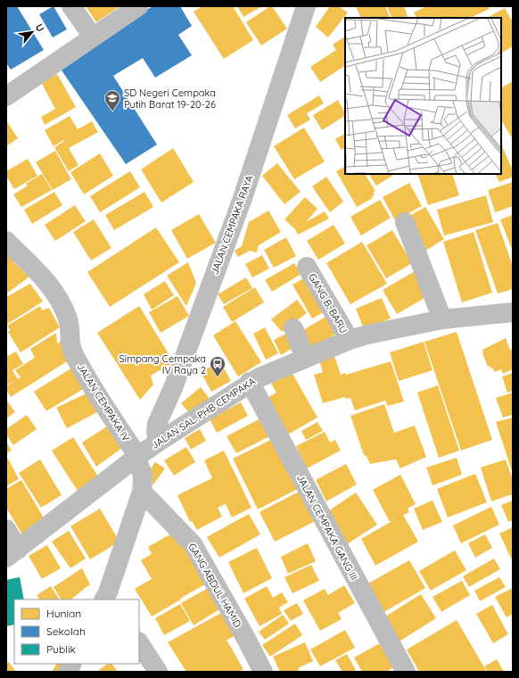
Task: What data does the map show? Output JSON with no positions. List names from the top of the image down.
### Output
{
  "streets": {
    "street": [
      "JALAN CEMPAKA RAYA",
      "GANG B. BARU",
      "JALAN CEMPAKA IV",
      "JALAN SAL. PHB CEMPAKA",
      "JALAN CEMPAKA GANG III",
      "GANG ABDUL HAMID"
    ]
  },
  "crossings": [
    ["JALAN CEMPAKA RAYA", "JALAN SAL. PHB CEMPAKA"],
    ["GANG B. BARU", "JALAN SAL. PHB CEMPAKA"],
    ["JALAN CEMPAKA IV", "JALAN SAL. PHB CEMPAKA"],
    ["JALAN CEMPAKA IV", "GANG ABDUL HAMID"],
    ["JALAN SAL. PHB CEMPAKA", "JALAN CEMPAKA GANG III"]
  ],
  "places": {
    "school or university": ["SD Negeri Cempaka Putih Barat 19-20-26"],
    "bus stop": ["Simpang Cempaka IV Raya 2"]
  },
  "legend": ["Hunian", "Sekolah", "Publik"],
  "north": "top right"
}
